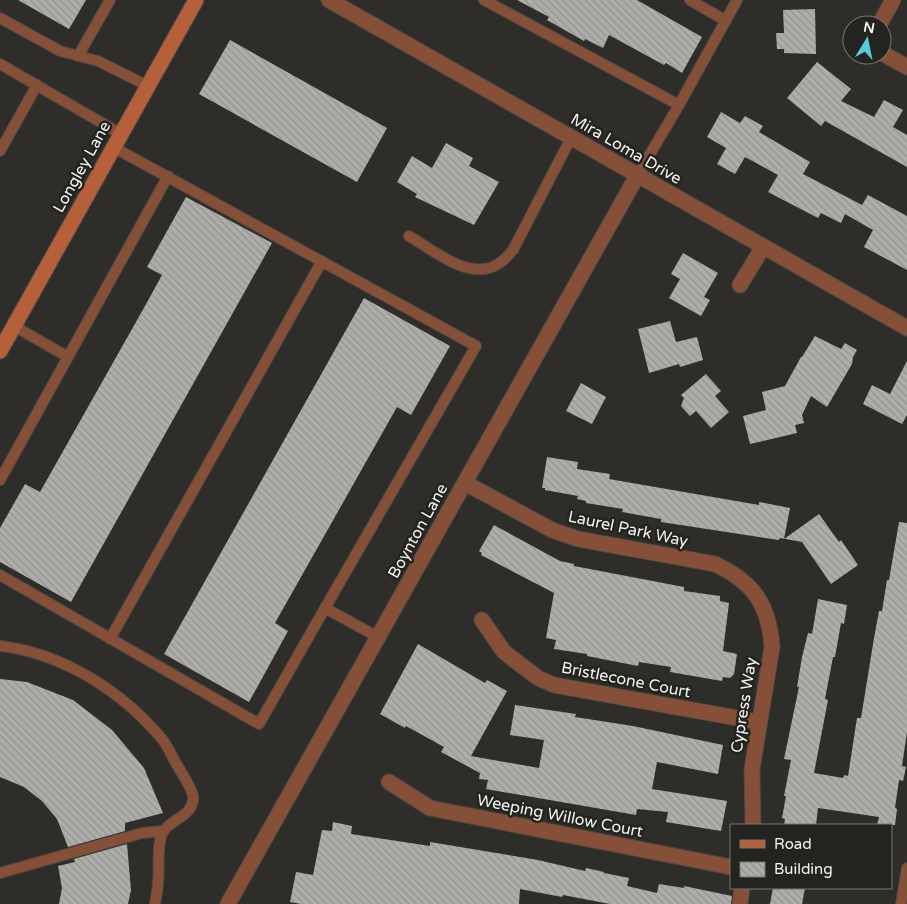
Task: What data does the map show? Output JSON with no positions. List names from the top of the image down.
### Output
{
  "streets": {
    "main road": ["Longley Lane"],
    "street": [
      "Mira Loma Drive",
      "Laurel Park Way",
      "Boynton Lane",
      "Bristlecone Court",
      "Cypress Way",
      "Weeping Willow Court"
    ]
  },
  "crossings": [
    ["Mira Loma Drive", "Boynton Lane"],
    ["Laurel Park Way", "Boynton Lane"],
    ["Laurel Park Way", "Cypress Way"],
    ["Bristlecone Court", "Cypress Way"]
  ],
  "legend": ["Road", "Building"],
  "north": "top"
}
